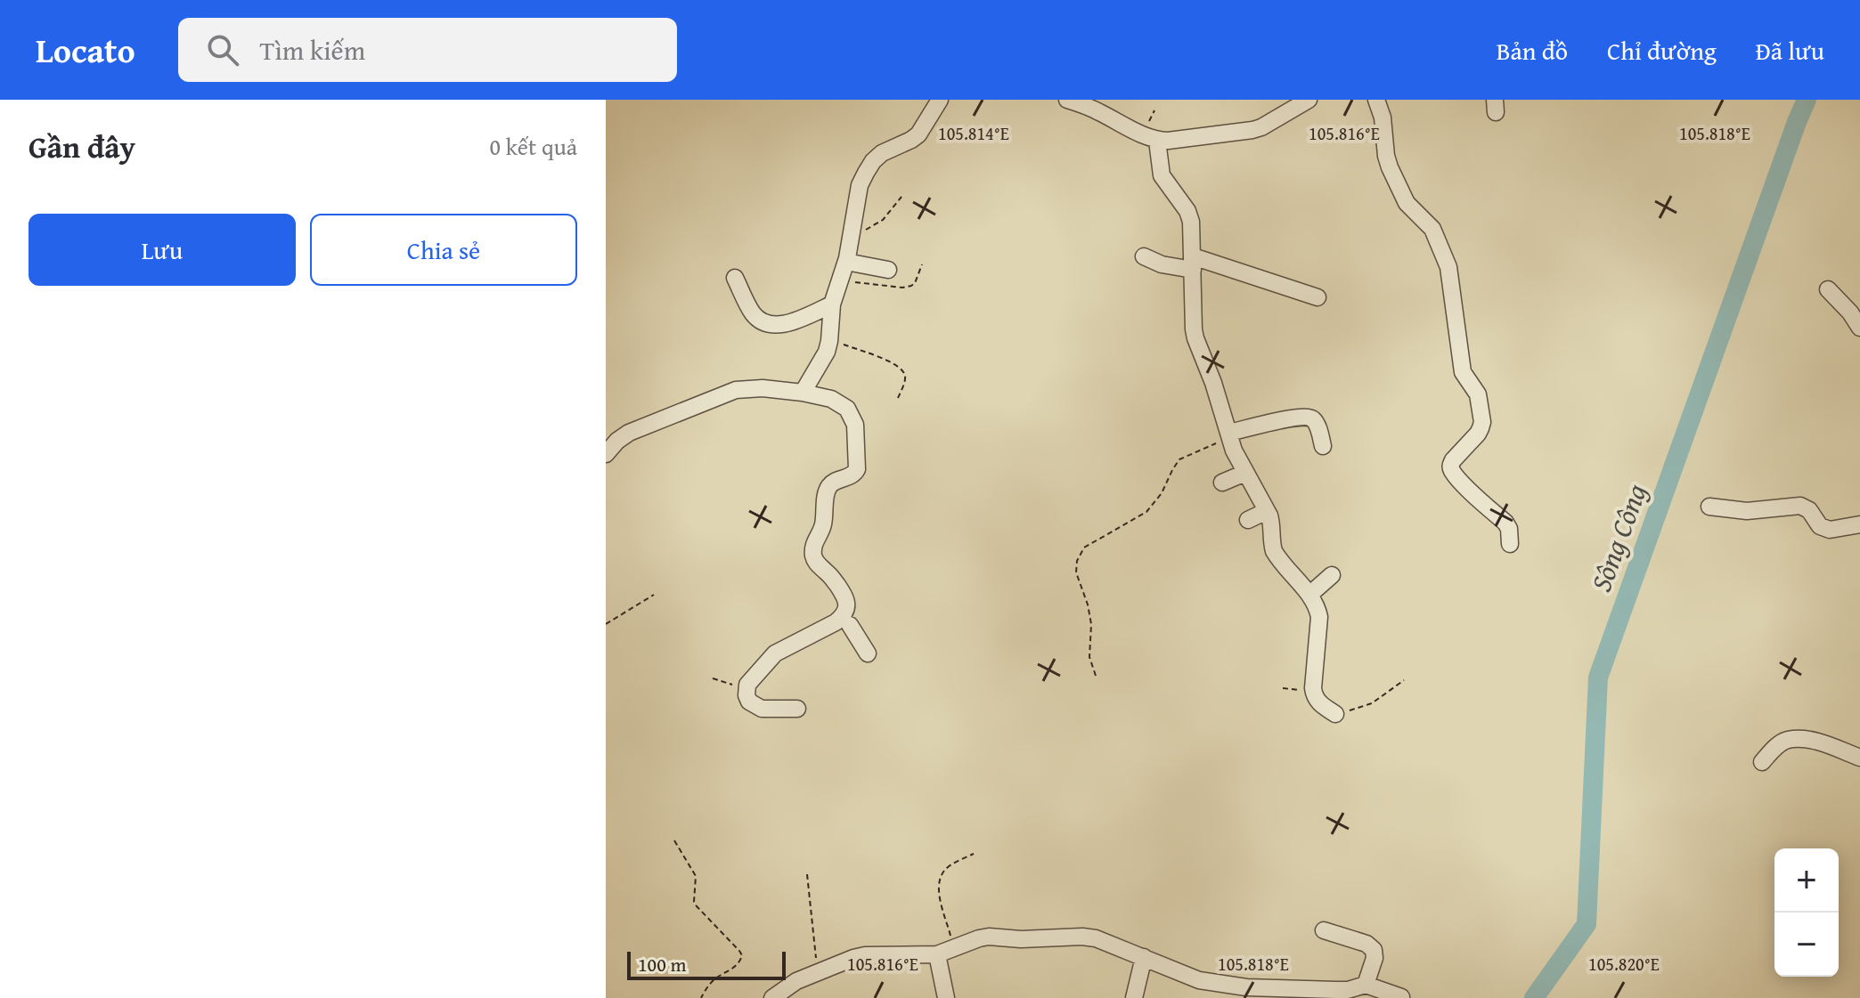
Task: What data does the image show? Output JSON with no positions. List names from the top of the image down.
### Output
{
  "water": ["Sông Công"],
  "scale_bar": "100 m",
  "page": {
    "header": "Locato",
    "search": "Tìm kiếm",
    "nav": ["Bản đồ", "Chỉ đường", "Đã lưu"],
    "heading": ["Gần đây", "0 kết quả"],
    "buttons": ["Lưu", "Chia sẻ"],
    "map_buttons": ["+", "−"],
    "scale": "100 m"
  },
  "coordinates": [
    "105.814°E",
    "105.816°E",
    "105.818°E",
    "105.820°E"
  ]
}
